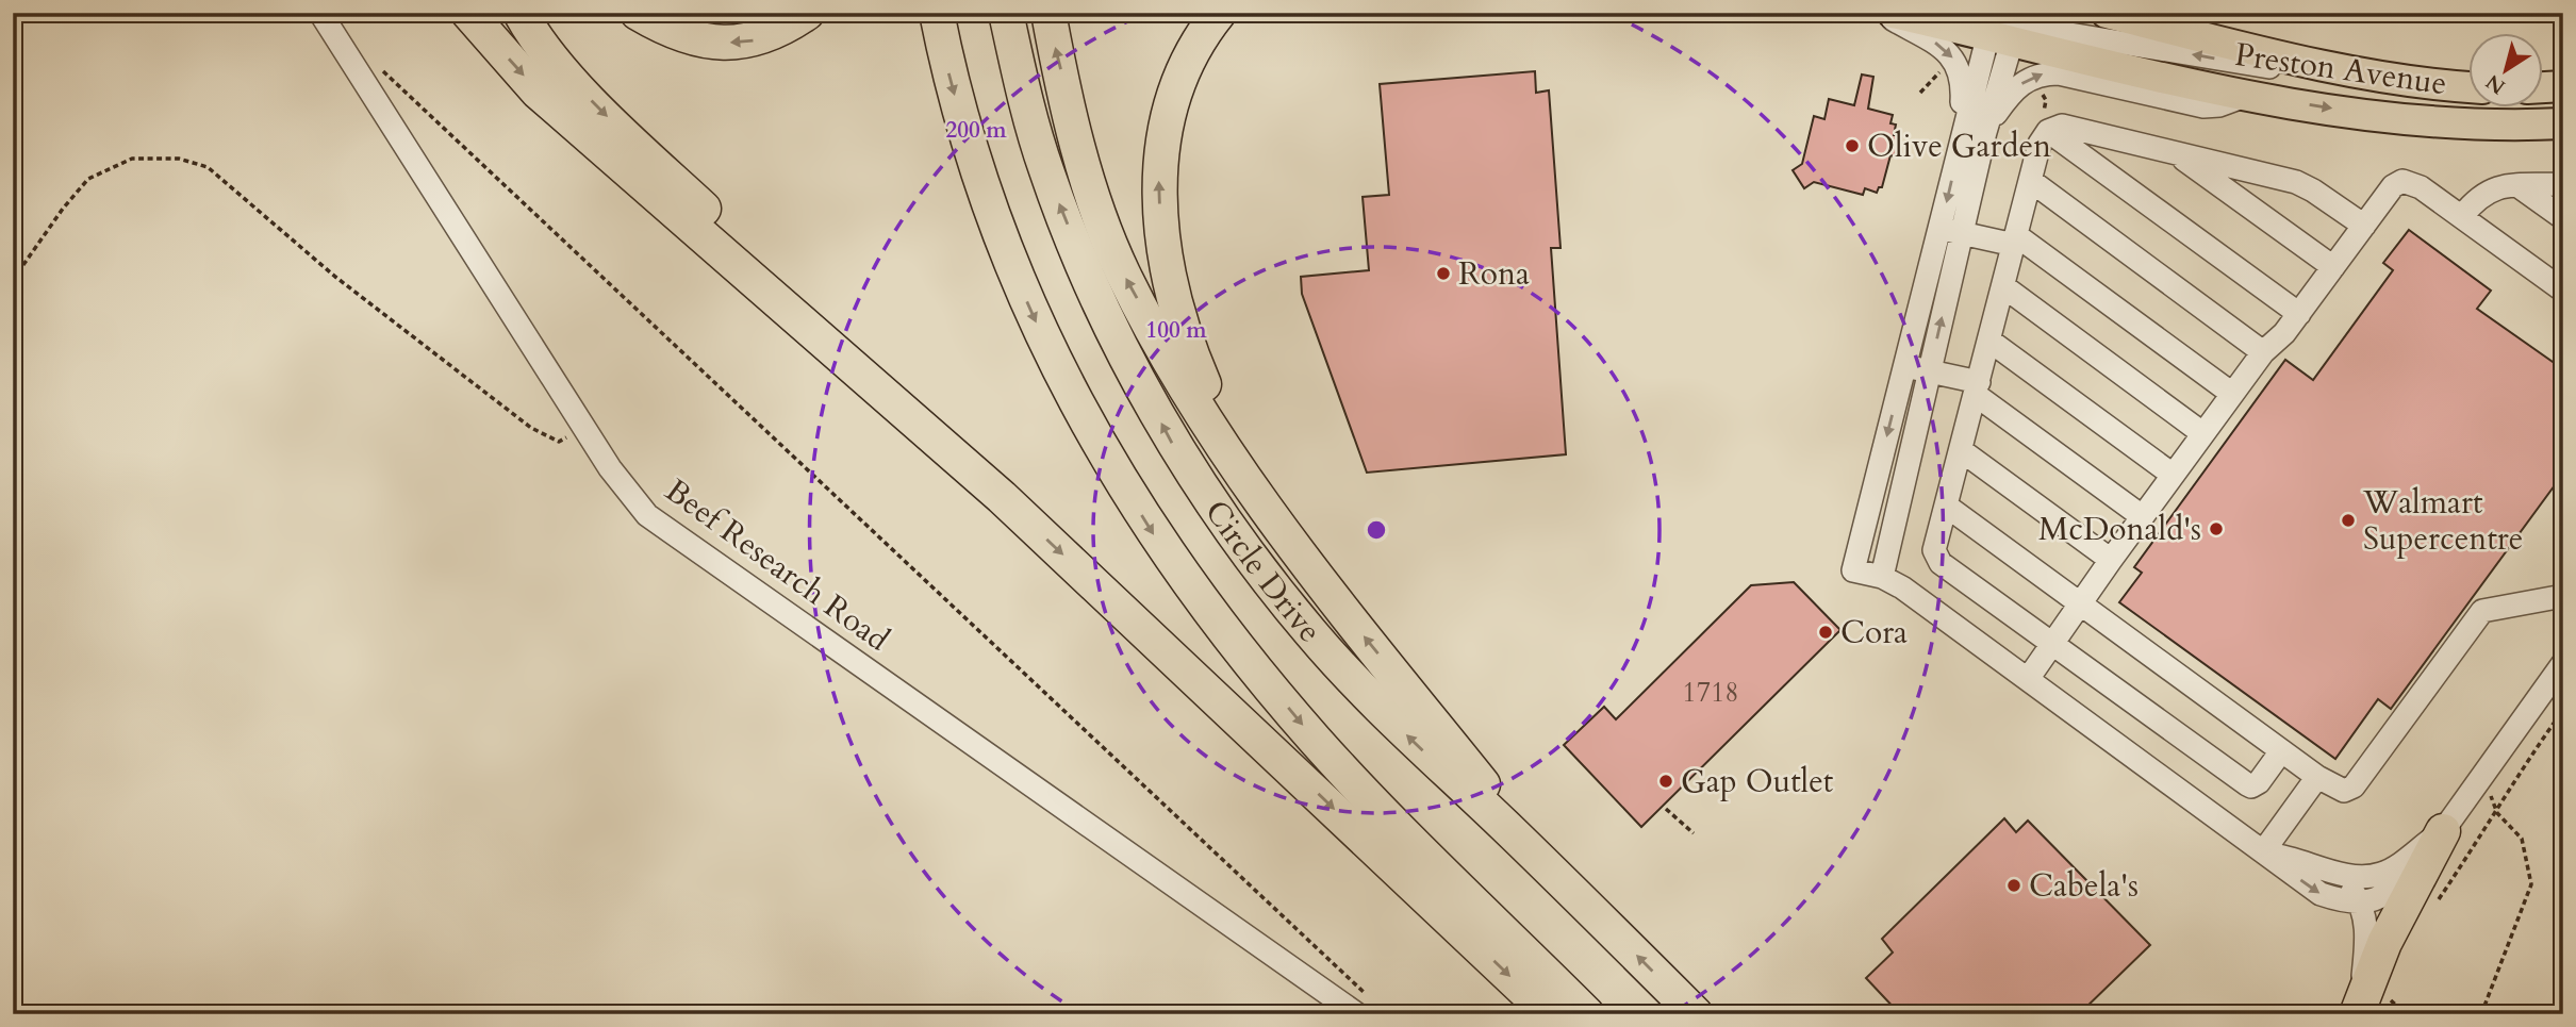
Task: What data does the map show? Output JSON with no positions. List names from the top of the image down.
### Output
{
  "streets": {
    "highway": ["Circle Drive"],
    "main road": ["Preston Avenue"],
    "street": ["Beef Research Road"]
  },
  "places": [
    "Olive Garden",
    "Rona",
    "Walmart Supercentre",
    "McDonald's",
    "Cora",
    "Gap Outlet",
    "Cabela's"
  ],
  "house_numbers": ["1718"],
  "north": "bottom left",
  "rings": ["200 m", "100 m"]
}
